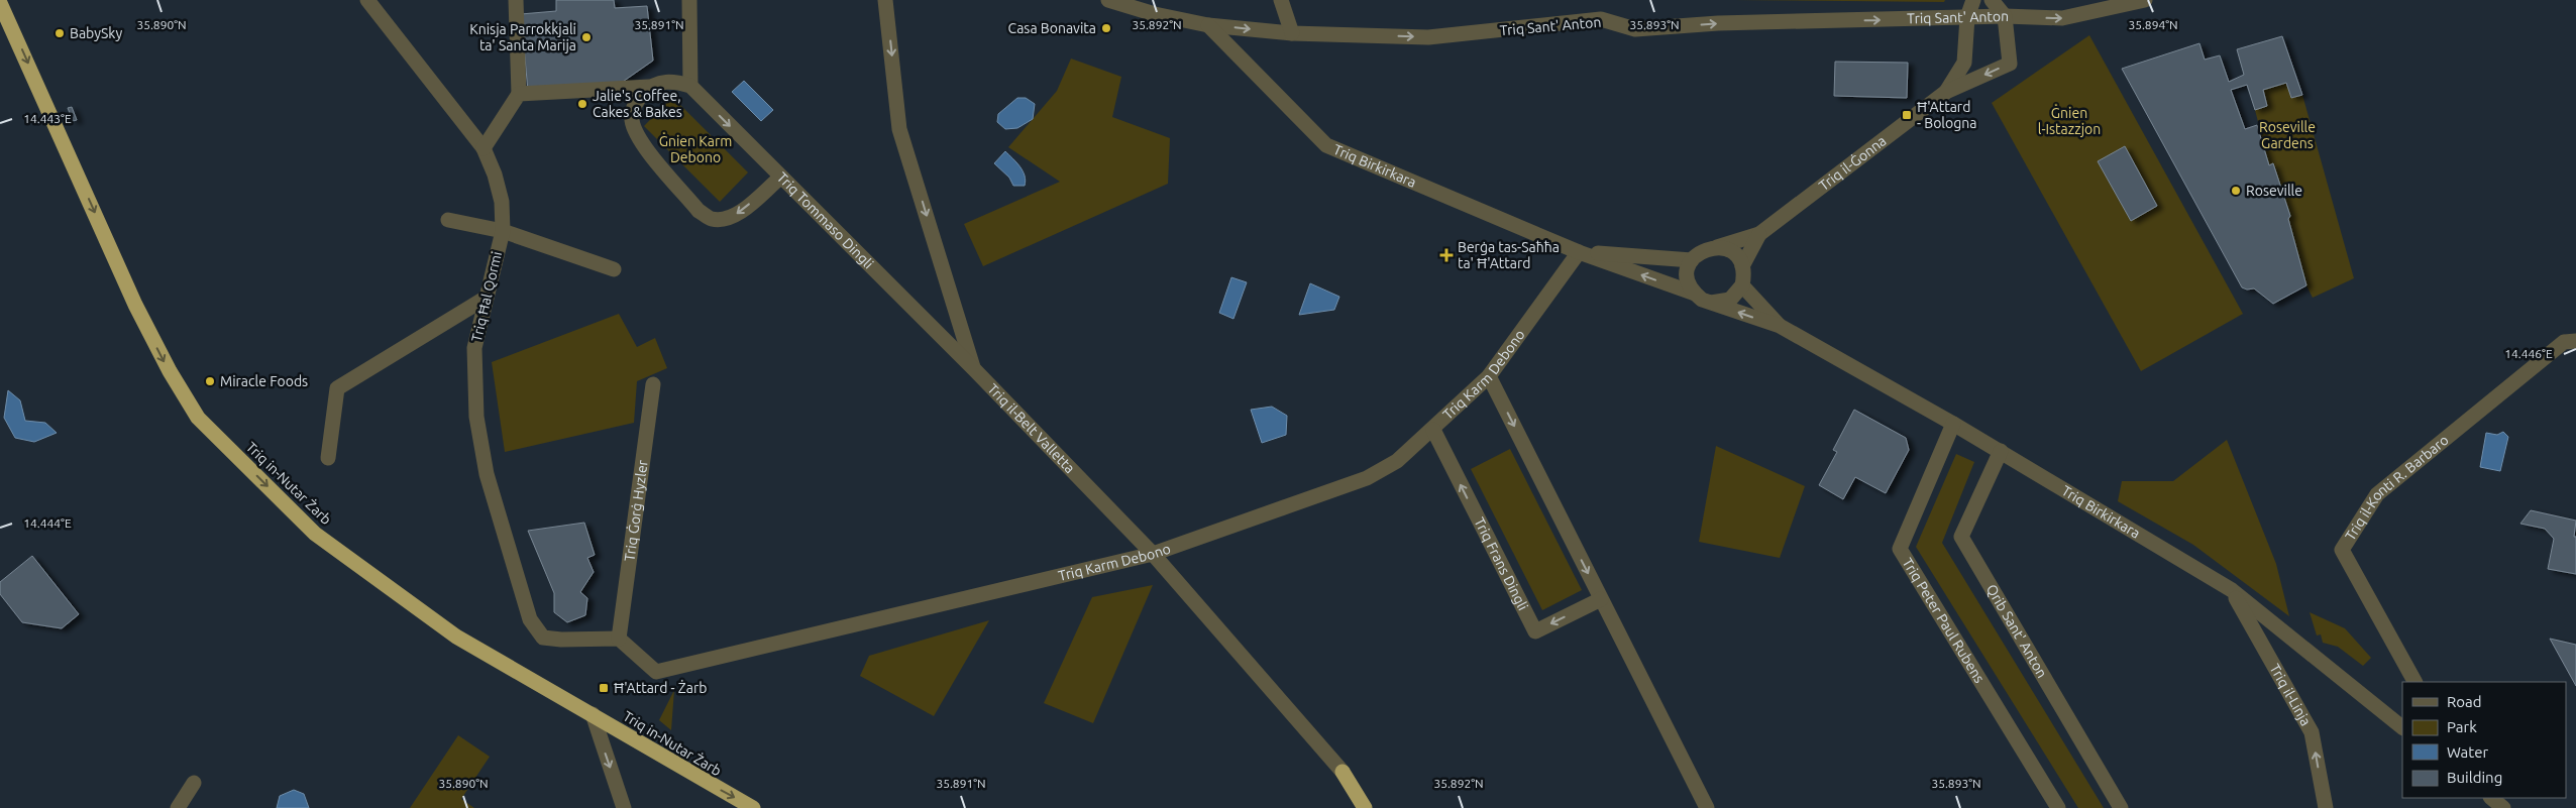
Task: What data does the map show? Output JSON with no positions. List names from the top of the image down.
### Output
{
  "streets": {
    "highway": ["Triq in-Nutar Żarb"],
    "street": [
      "Triq Sant' Anton",
      "Triq il-Ġonna",
      "Triq Birkirkara",
      "Triq Tommaso Dingli",
      "Triq Ħal Qormi",
      "Triq Karm Debono",
      "Triq il-Belt Valletta",
      "Triq il-Konti R. Barbaro",
      "Triq Ġorġ Hyzler",
      "Triq Frans Dingli",
      "Triq Peter Paul Rubens",
      "Qrib Sant' Anton",
      "Triq il-Linja"
    ]
  },
  "crossings": [
    ["Triq Sant' Anton", "Triq il-Ġonna"],
    ["Triq Sant' Anton", "Triq Birkirkara"],
    ["Triq il-Ġonna", "Triq Birkirkara"],
    ["Triq Birkirkara", "Triq Karm Debono"],
    ["Triq Birkirkara", "Triq Peter Paul Rubens"],
    ["Triq Birkirkara", "Qrib Sant' Anton"],
    ["Triq Birkirkara", "Triq il-Linja"],
    ["Triq Tommaso Dingli", "Triq il-Belt Valletta"],
    ["Triq Ħal Qormi", "Triq Karm Debono"],
    ["Triq Ħal Qormi", "Triq Ġorġ Hyzler"],
    ["Triq Karm Debono", "Triq il-Belt Valletta"],
    ["Triq Karm Debono", "Triq Ġorġ Hyzler"],
    ["Triq Karm Debono", "Triq Frans Dingli"]
  ],
  "one_way": [
    "Triq Sant' Anton",
    "Triq il-Belt Valletta",
    "Triq in-Nutar Żarb",
    "Triq il-Linja"
  ],
  "parks": ["Ġnien l-Istazzjon", "Roseville Gardens", "Ġnien Karm Debono"],
  "places": {
    "other": [
      "Casa Bonavita",
      "BabySky",
      "Knisja Parrokkjali ta' Santa Marija",
      "Jalie's Coffee, Cakes & Bakes",
      "Roseville",
      "Miracle Foods"
    ],
    "transit": ["Ħ'Attard - Bologna", "Ħ'Attard - Żarb"],
    "health": ["Berġa tas-Saħħa ta' Ħ'Attard"]
  },
  "legend": [
    "Road",
    "Park",
    "Water",
    "Building"
  ],
  "coordinates": [
    "35.890°N",
    "35.891°N",
    "35.892°N",
    "35.893°N",
    "35.894°N",
    "14.443°E",
    "14.446°E",
    "14.444°E"
  ]
}
